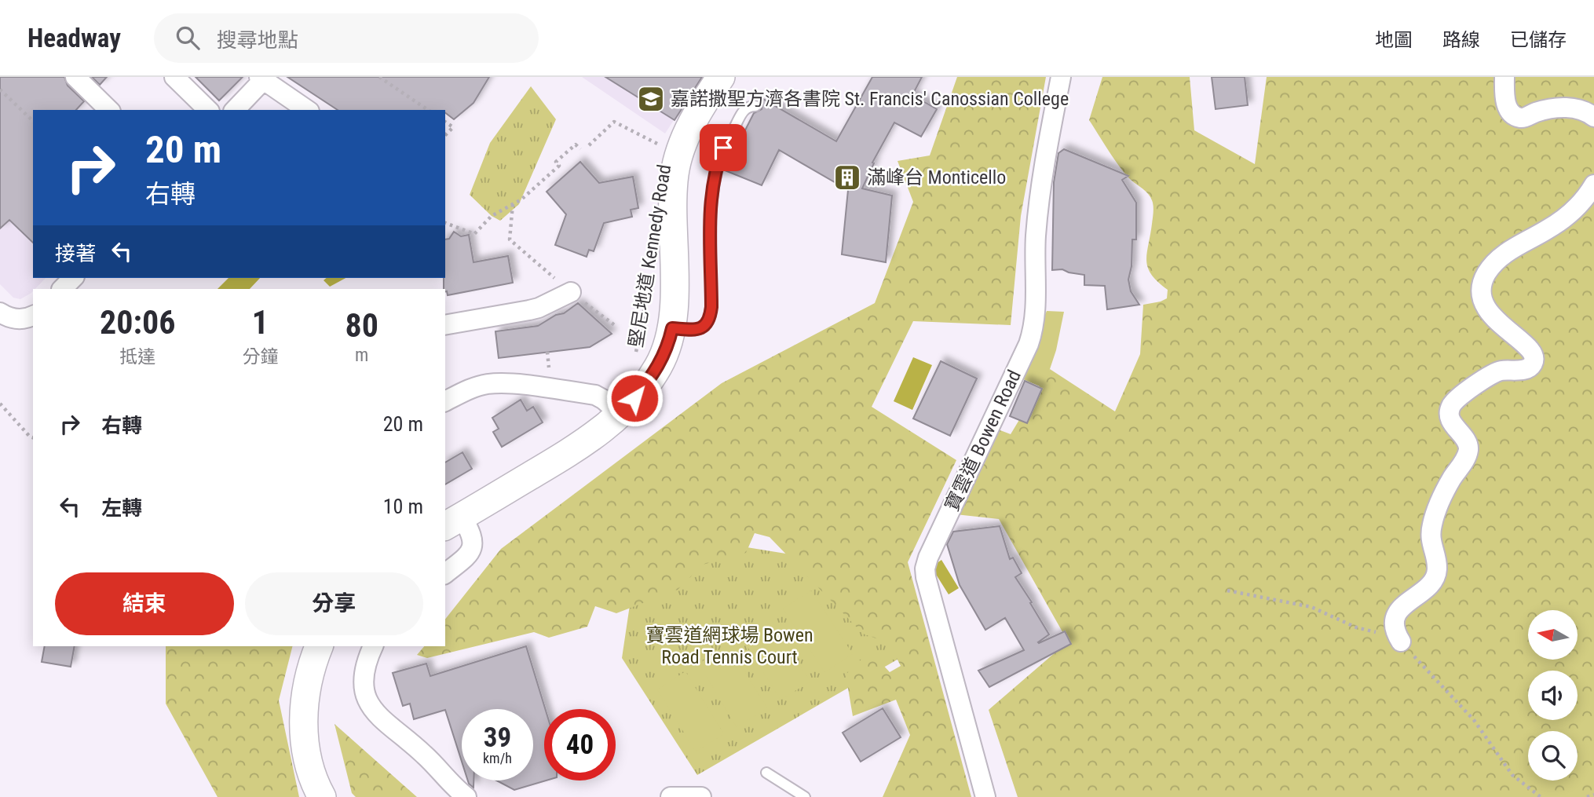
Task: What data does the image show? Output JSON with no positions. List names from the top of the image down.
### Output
{
  "streets": {
    "street": ["堅尼地道 Kennedy Road", "寶雲道 Bowen Road"]
  },
  "parks": ["寶雲道網球場 Bowen Road Tennis Court"],
  "places": {
    "school or university": ["嘉諾撒聖方濟各書院 St. Francis' Canossian College"],
    "building": ["滿峰台 Monticello"]
  },
  "north": "left",
  "page": {
    "header": "Headway",
    "search": "搜尋地點",
    "nav": ["地圖", "路線", "已儲存"],
    "turn": ["20 m", "右轉"],
    "then": "接著",
    "eta": [
      "20:06",
      "抵達",
      "1",
      "分鐘",
      "80",
      "m"
    ],
    "list": [
      {
        "name": "右轉",
        "value": "20 m"
      },
      {
        "name": "左轉",
        "value": "10 m"
      }
    ],
    "buttons": ["結束", "分享"],
    "speed": "39 km/h",
    "limit": "40"
  }
}
